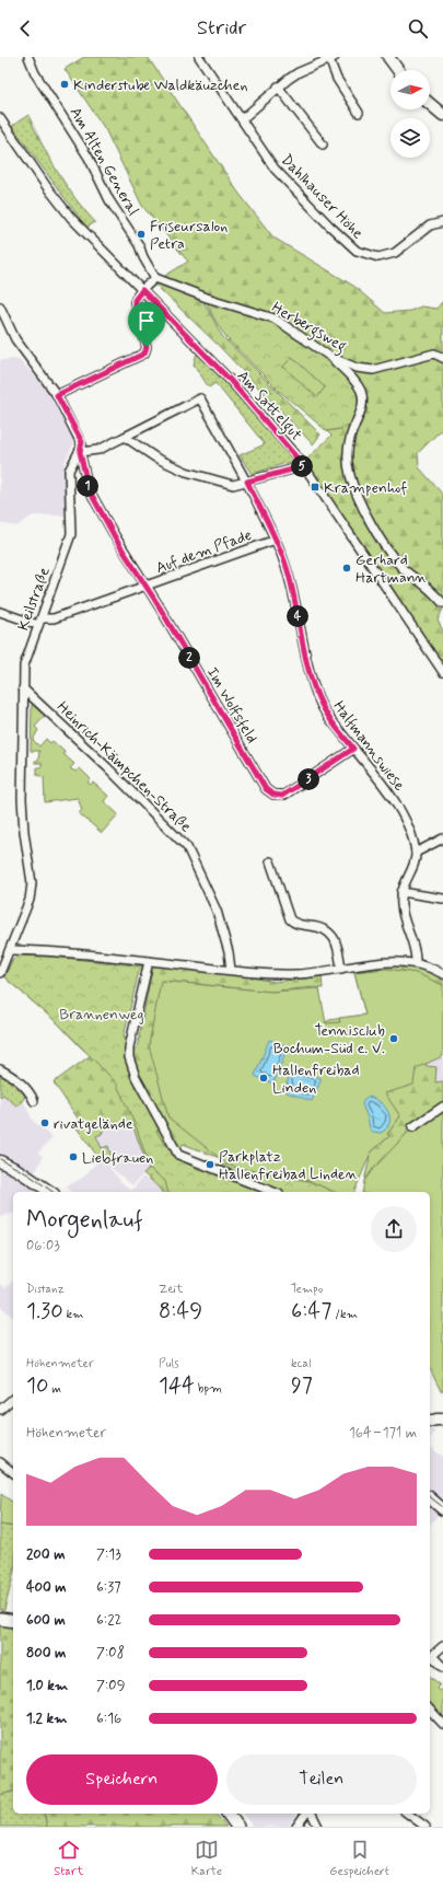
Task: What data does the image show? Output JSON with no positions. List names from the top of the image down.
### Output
{
  "streets": {
    "street": [
      "Am Alten General",
      "Dahlhauser Höhe",
      "Herbergsweg",
      "Am Sattelgut",
      "Auf dem Pfade",
      "Keilstraße",
      "Im Wolfsfeld",
      "Halfmannswiese",
      "Heinrich-Kämpchen-Straße"
    ]
  },
  "crossings": [
    ["Am Alten General", "Herbergsweg"],
    ["Auf dem Pfade", "Keilstraße"],
    ["Auf dem Pfade", "Im Wolfsfeld"],
    ["Auf dem Pfade", "Halfmannswiese"],
    ["Keilstraße", "Im Wolfsfeld"],
    ["Keilstraße", "Heinrich-Kämpchen-Straße"],
    ["Im Wolfsfeld", "Halfmannswiese"]
  ],
  "parks": ["Brannenweg"],
  "places": {
    "other": [
      "Kinderstube Waldkäuzchen",
      "Friseursalon Petra",
      "Gerhard Hartmann",
      "Tennisclub Bochum-Süd e. V.",
      "Hallenfreibad Linden",
      "rivatgelände",
      "Liebfrauen",
      "Parkplatz Hallenfreibad Linden"
    ],
    "transit": ["Krampenhof"]
  },
  "north": "right",
  "page": {
    "header": "Stridr",
    "pins": [
      "5",
      "1",
      "4",
      "2",
      "3"
    ],
    "heading": ["Morgenlauf", "06:03"],
    "stats": [
      ["Distanz", "1.30 km"],
      ["Zeit", "8:49"],
      ["Tempo", "6:47 /km"],
      ["Höhenmeter", "10 m"],
      ["Puls", "144 bpm"],
      ["kcal", "97"]
    ],
    "chart": ["Höhenmeter", "164–171 m"],
    "list": [
      {
        "name": "200 m",
        "note": "7:13"
      },
      {
        "name": "400 m",
        "note": "6:37"
      },
      {
        "name": "600 m",
        "note": "6:22"
      },
      {
        "name": "800 m",
        "note": "7:08"
      },
      {
        "name": "1.0 km",
        "note": "7:09"
      },
      {
        "name": "1.2 km",
        "note": "6:16"
      }
    ],
    "buttons": ["Speichern", "Teilen"],
    "tabs": ["Start", "Karte", "Gespeichert"]
  }
}
